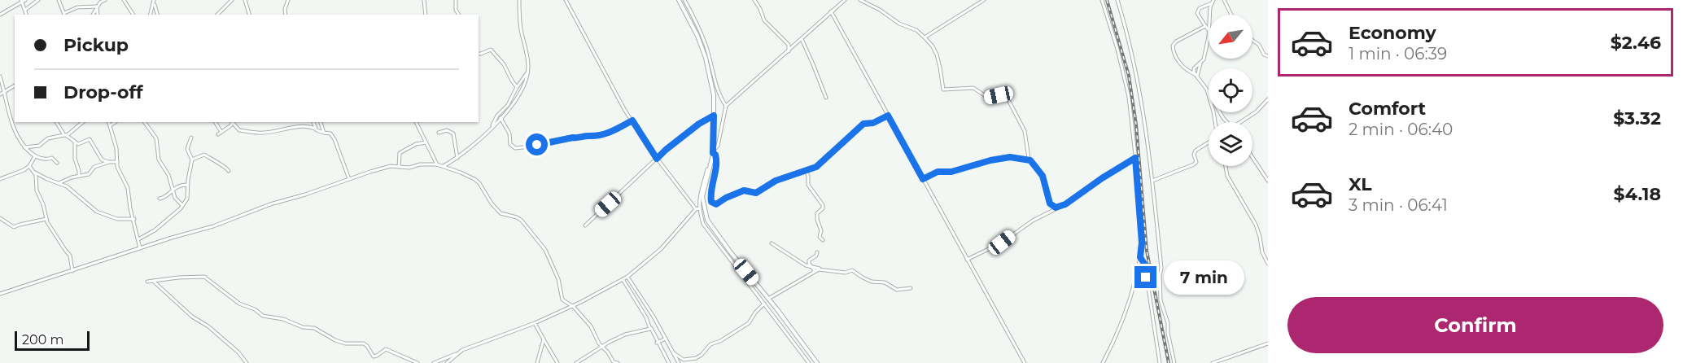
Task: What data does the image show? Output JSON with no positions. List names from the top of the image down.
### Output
{
  "scale_bar": "200 m",
  "north": "bottom left",
  "page": {
    "list": [
      {
        "name": "Economy",
        "note": "1 min · 06:39",
        "value": "$2.46"
      },
      {
        "name": "Comfort",
        "note": "2 min · 06:40",
        "value": "$3.32"
      },
      {
        "name": "XL",
        "note": "3 min · 06:41",
        "value": "$4.18"
      }
    ],
    "banner": ["Pickup", "Drop-off"],
    "bubble": "7 min",
    "buttons": "Confirm",
    "scale": "200 m"
  }
}
